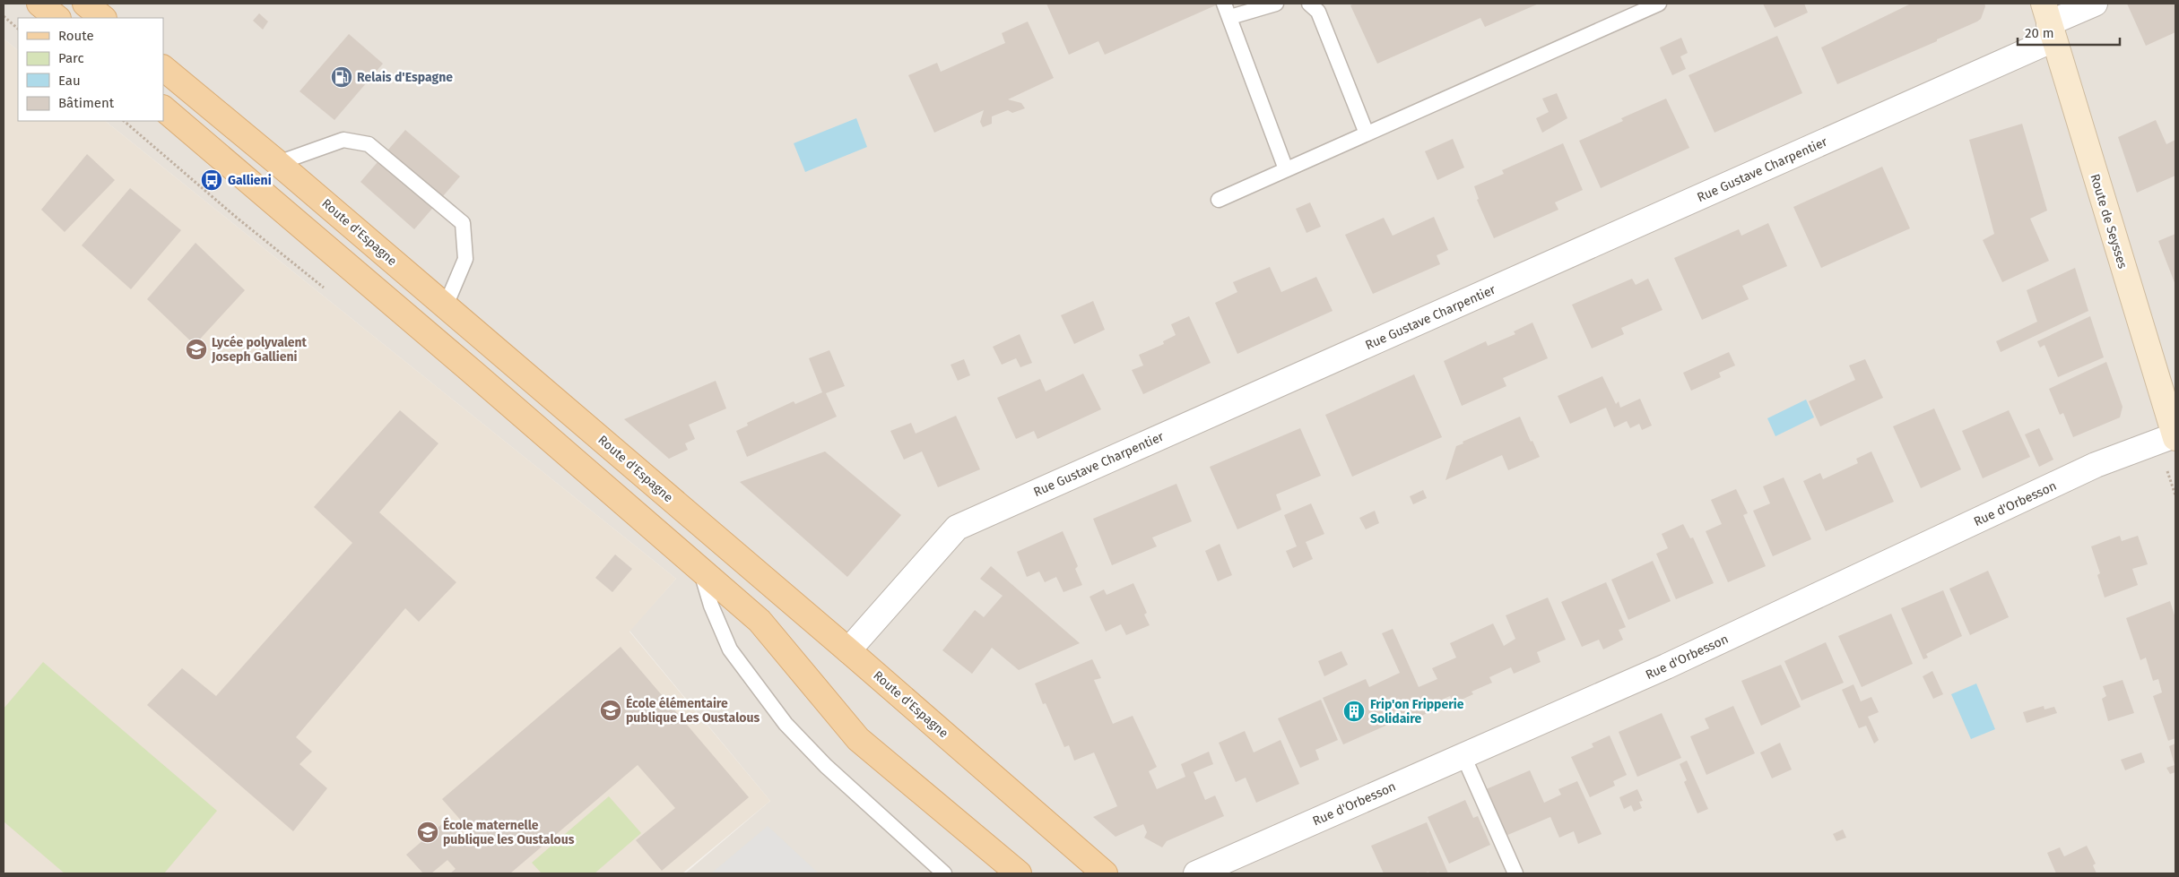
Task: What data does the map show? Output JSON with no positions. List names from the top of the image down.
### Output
{
  "streets": {
    "main road": ["Route de Seysses", "Route d'Espagne"],
    "street": ["Rue Gustave Charpentier", "Rue d'Orbesson"]
  },
  "crossings": [
    ["Rue Gustave Charpentier", "Route de Seysses"],
    ["Rue Gustave Charpentier", "Route d'Espagne"],
    ["Route de Seysses", "Rue d'Orbesson"]
  ],
  "places": {
    "fuel station": ["Relais d'Espagne"],
    "bus stop": ["Gallieni"],
    "school or university": ["Lycée polyvalent Joseph Gallieni", "École élémentaire publique Les Oustalous", "École maternelle publique les Oustalous"],
    "building": ["Frip'on Fripperie Solidaire"]
  },
  "legend": [
    "Route",
    "Parc",
    "Eau",
    "Bâtiment"
  ],
  "scale_bar": "20 m"
}
